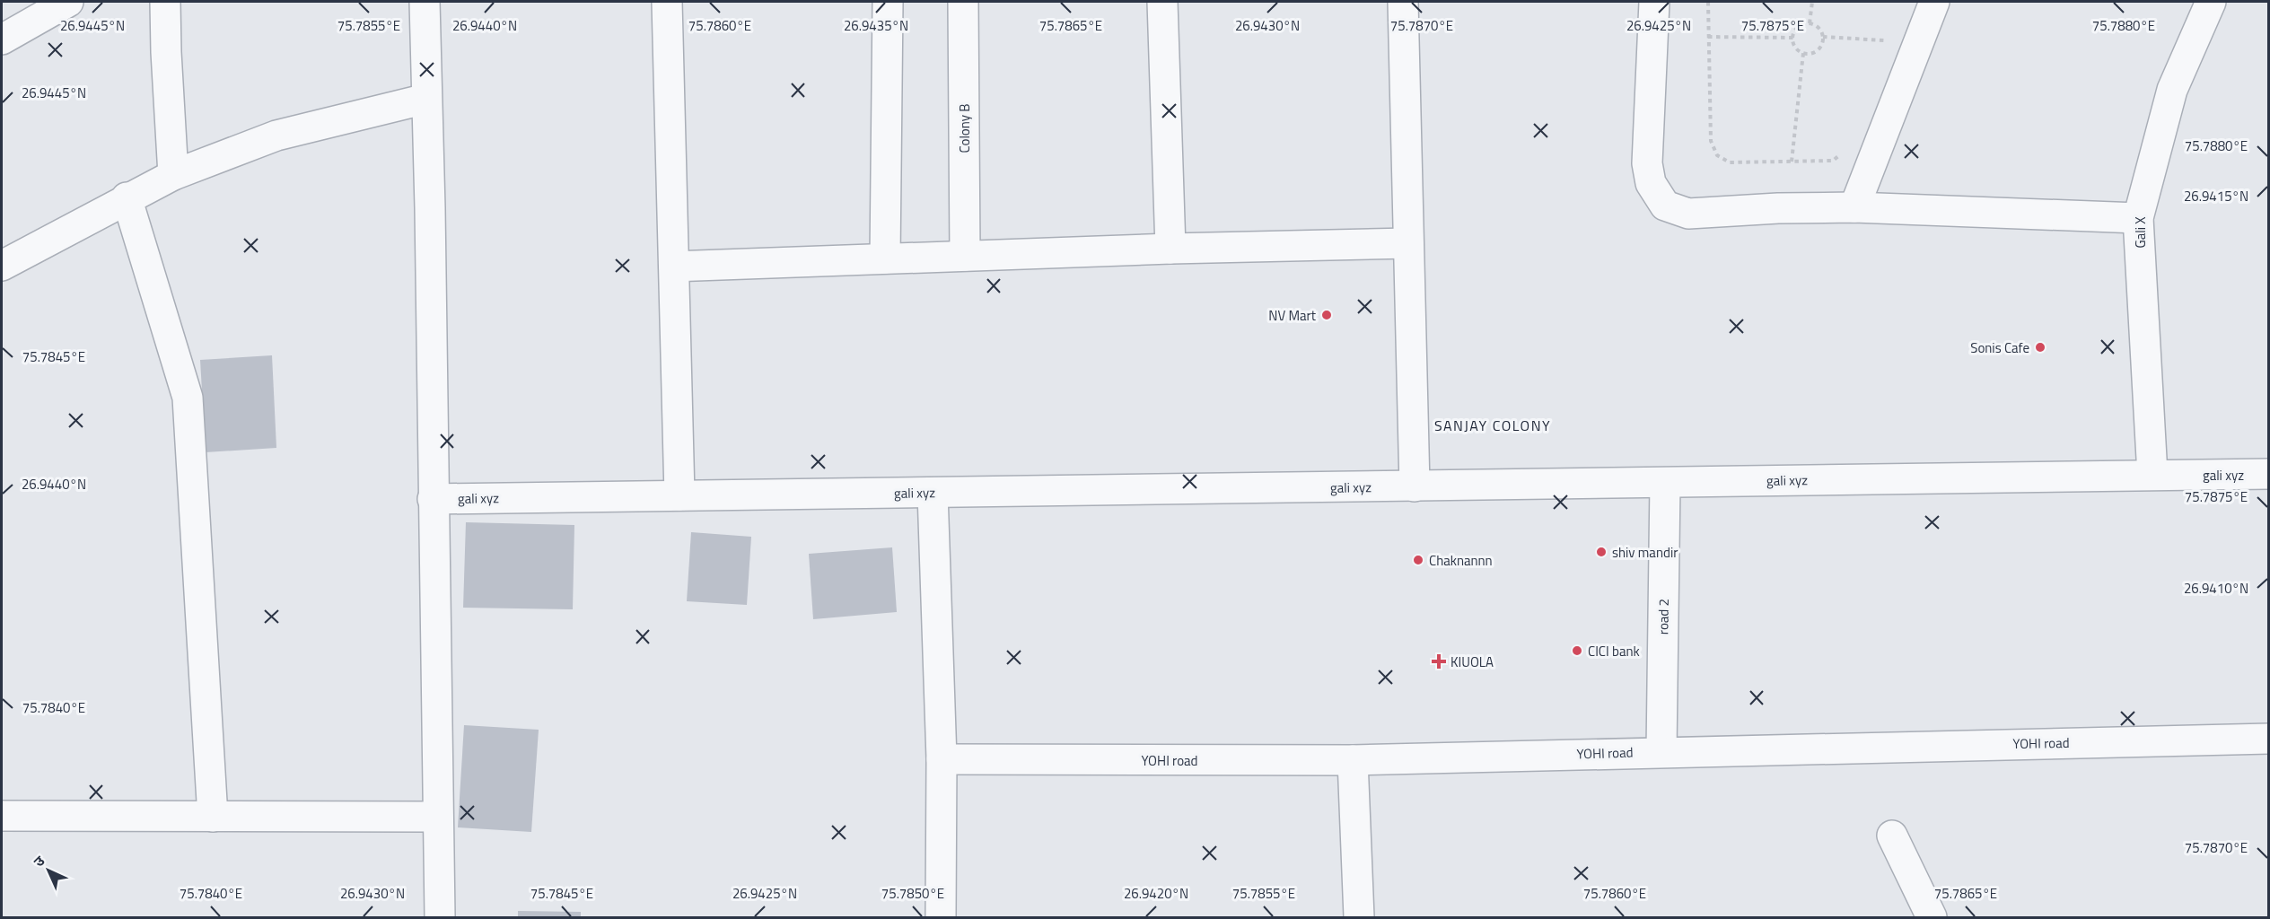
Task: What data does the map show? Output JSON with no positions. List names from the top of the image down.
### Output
{
  "streets": {
    "street": [
      "Colony B",
      "Gali X",
      "gali xyz",
      "road 2",
      "YOHI road"
    ]
  },
  "crossings": [
    ["Gali X", "gali xyz"],
    ["gali xyz", "road 2"],
    ["road 2", "YOHI road"]
  ],
  "districts": ["SANJAY COLONY"],
  "places": {
    "other": [
      "NV Mart",
      "Sonis Cafe",
      "shiv mandir",
      "Chaknannn",
      "CICI bank"
    ],
    "health": ["KIUOLA"]
  },
  "north": "top left",
  "coordinates": [
    "75.7880°E",
    "26.9445°N",
    "75.7855°E",
    "75.7860°E",
    "26.9435°N",
    "75.7865°E",
    "26.9430°N",
    "75.7870°E",
    "26.9425°N",
    "75.7875°E",
    "26.9440°N",
    "26.9415°N",
    "75.7845°E",
    "26.9410°N",
    "75.7840°E",
    "26.9420°N",
    "75.7850°E"
  ]
}
